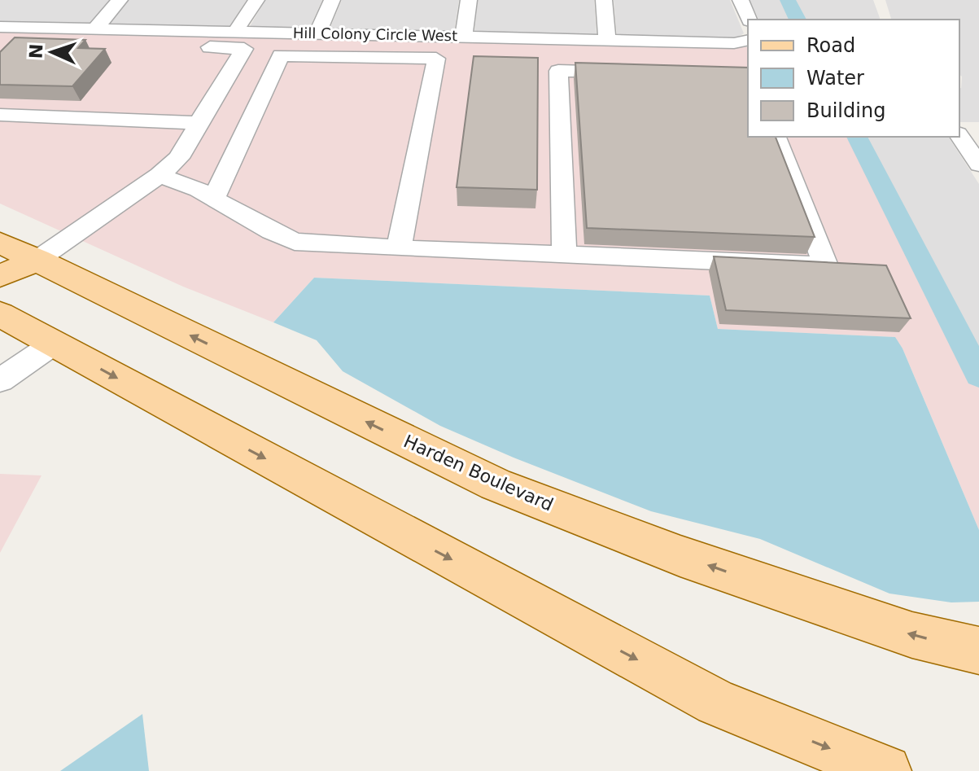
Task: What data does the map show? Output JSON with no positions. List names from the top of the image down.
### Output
{
  "streets": {
    "main road": ["Harden Boulevard"],
    "street": ["Hill Colony Circle West"]
  },
  "legend": ["Road", "Water", "Building"],
  "north": "left"
}
